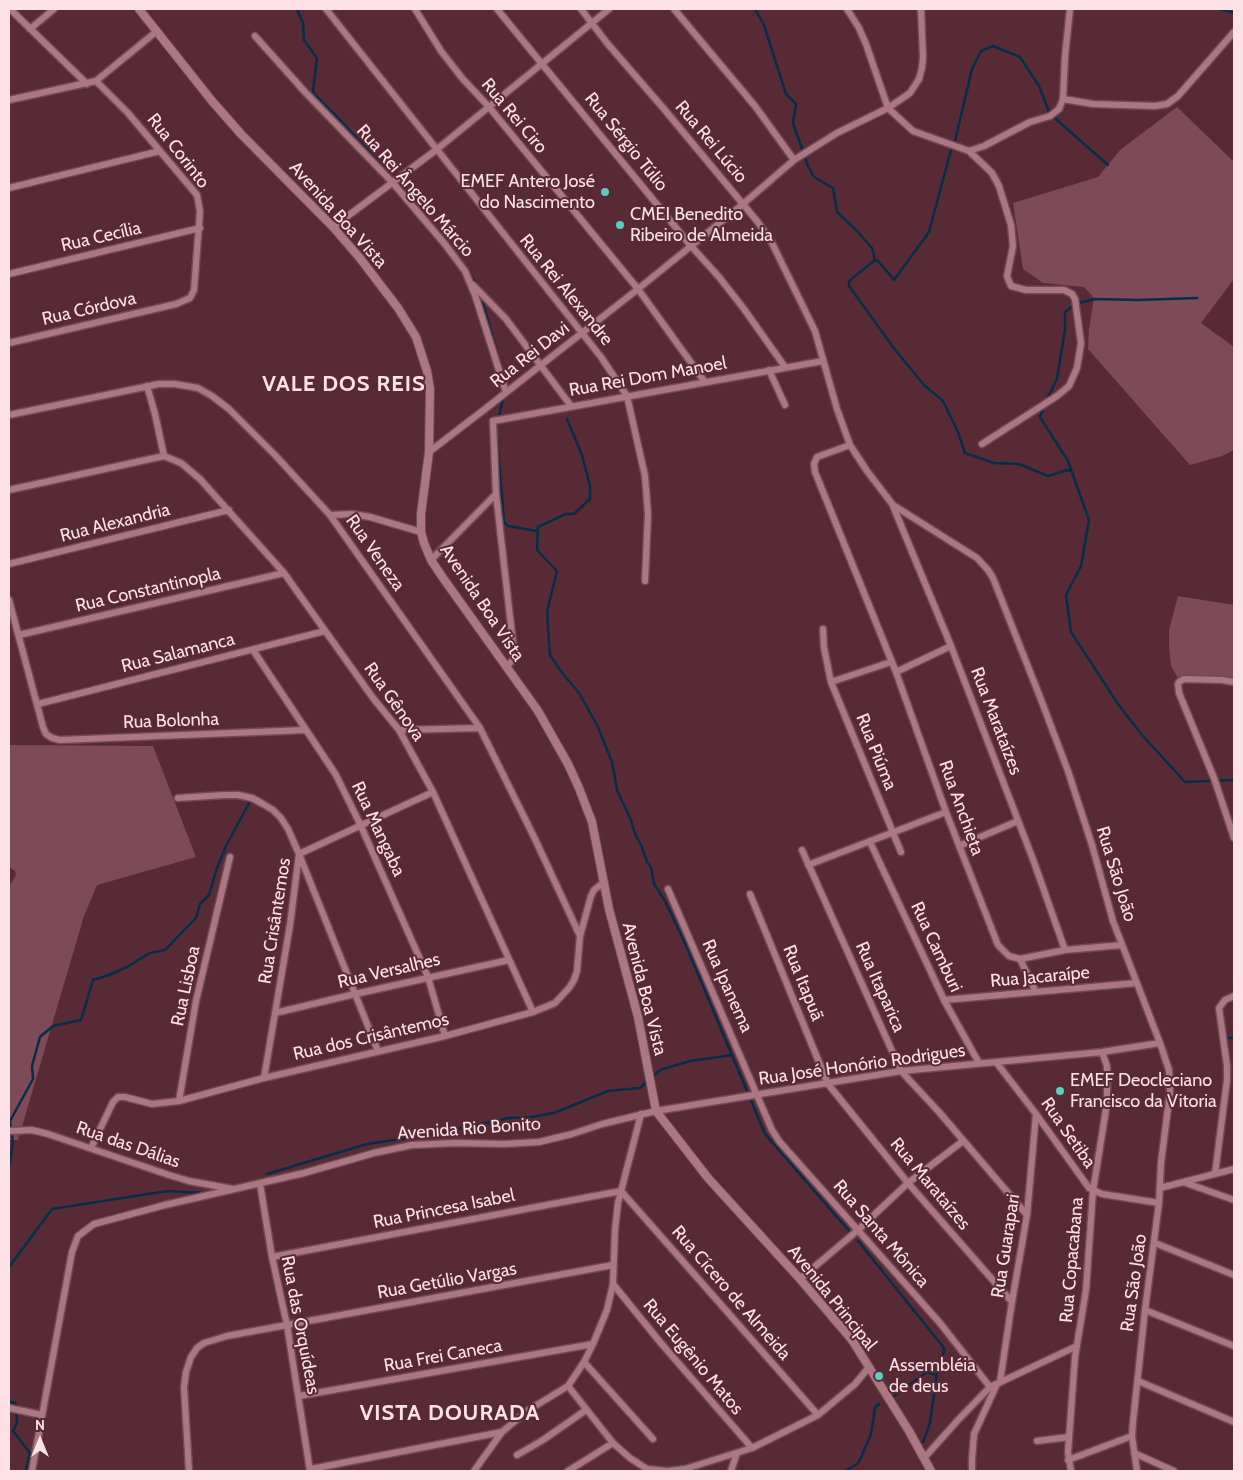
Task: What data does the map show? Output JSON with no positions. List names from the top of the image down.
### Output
{
  "streets": {
    "street": [
      "Rua Rei Ciro",
      "Rua Sérgio Túlio",
      "Rua Rei Lúcio",
      "Rua Corinto",
      "Rua Rei Ângelo Márcio",
      "Avenida Boa Vista",
      "Rua Cecília",
      "Rua Rei Alexandre",
      "Rua Córdova",
      "Rua Rei Davi",
      "Rua Rei Dom Manoel",
      "Rua Alexandria",
      "Rua Veneza",
      "Rua Constantinopla",
      "Rua Salamanca",
      "Rua Gênova",
      "Rua Bolonha",
      "Rua Marataízes",
      "Rua Piúma",
      "Rua Anchieta",
      "Rua Mangaba",
      "Rua São João",
      "Rua Crisântemos",
      "Rua Camburi",
      "Rua Versalhes",
      "Rua Jacaraípe",
      "Rua Itapuã",
      "Rua Lisboa",
      "Rua Ipanema",
      "Rua Itaparica",
      "Rua dos Crisântemos",
      "Rua José Honório Rodrigues",
      "Avenida Rio Bonito",
      "Rua Setiba",
      "Rua das Dálias",
      "Rua Princesa Isabel",
      "Rua Santa Mônica",
      "Rua Guarapari",
      "Rua Copacabana",
      "Rua Getúlio Vargas",
      "Rua Cícero de Almeida",
      "Avenida Principal",
      "Rua das Orquídeas",
      "Rua Frei Caneca",
      "Rua Eugênio Matos"
    ]
  },
  "crossings": [
    ["Rua Rei Ciro", "Rua Rei Davi"],
    ["Rua Rei Ciro", "Rua Rei Dom Manoel"],
    ["Rua Sérgio Túlio", "Rua Rei Davi"],
    ["Rua Sérgio Túlio", "Rua Rei Dom Manoel"],
    ["Rua Rei Lúcio", "Rua Rei Davi"],
    ["Rua Rei Lúcio", "Rua Rei Dom Manoel"],
    ["Rua Rei Lúcio", "Rua São João"],
    ["Rua Corinto", "Rua Cecília"],
    ["Rua Corinto", "Rua Córdova"],
    ["Rua Rei Ângelo Márcio", "Rua Rei Davi"],
    ["Avenida Boa Vista", "Rua Rei Davi"],
    ["Avenida Boa Vista", "Rua dos Crisântemos"],
    ["Avenida Boa Vista", "Rua José Honório Rodrigues"],
    ["Avenida Boa Vista", "Avenida Rio Bonito"],
    ["Avenida Boa Vista", "Avenida Principal"],
    ["Rua Rei Alexandre", "Rua Rei Davi"],
    ["Rua Rei Alexandre", "Rua Rei Dom Manoel"],
    ["Rua Rei Dom Manoel", "Rua São João"],
    ["Rua Alexandria", "Rua Gênova"],
    ["Rua Veneza", "Rua dos Crisântemos"],
    ["Rua Constantinopla", "Rua Gênova"],
    ["Rua Salamanca", "Rua Gênova"],
    ["Rua Salamanca", "Rua Bolonha"],
    ["Rua Salamanca", "Rua Mangaba"],
    ["Rua Gênova", "Rua Crisântemos"],
    ["Rua Gênova", "Rua Versalhes"],
    ["Rua Gênova", "Rua dos Crisântemos"],
    ["Rua Bolonha", "Rua Mangaba"],
    ["Rua Marataízes", "Rua São João"],
    ["Rua Marataízes", "Rua Itapuã"],
    ["Rua Marataízes", "Rua José Honório Rodrigues"],
    ["Rua Marataízes", "Rua Guarapari"],
    ["Rua Anchieta", "Rua São João"],
    ["Rua Mangaba", "Rua Crisântemos"],
    ["Rua Mangaba", "Rua Versalhes"],
    ["Rua Mangaba", "Rua dos Crisântemos"],
    ["Rua São João", "Rua Jacaraípe"],
    ["Rua São João", "Rua José Honório Rodrigues"],
    ["Rua São João", "Rua Setiba"],
    ["Rua Crisântemos", "Rua Versalhes"],
    ["Rua Crisântemos", "Rua dos Crisântemos"],
    ["Rua Camburi", "Rua Jacaraípe"],
    ["Rua Camburi", "Rua José Honório Rodrigues"],
    ["Rua Itapuã", "Rua José Honório Rodrigues"],
    ["Rua Lisboa", "Rua dos Crisântemos"],
    ["Rua Ipanema", "Rua José Honório Rodrigues"],
    ["Rua Ipanema", "Rua Santa Mônica"],
    ["Rua Itaparica", "Rua José Honório Rodrigues"],
    ["Rua Itaparica", "Rua Guarapari"],
    ["Rua dos Crisântemos", "Rua das Dálias"],
    ["Rua José Honório Rodrigues", "Avenida Rio Bonito"],
    ["Rua José Honório Rodrigues", "Rua Setiba"],
    ["Rua José Honório Rodrigues", "Rua Santa Mônica"],
    ["Rua José Honório Rodrigues", "Rua Copacabana"],
    ["Rua José Honório Rodrigues", "Avenida Principal"],
    ["Avenida Rio Bonito", "Rua das Dálias"],
    ["Avenida Rio Bonito", "Avenida Principal"],
    ["Avenida Rio Bonito", "Rua das Orquídeas"],
    ["Rua Setiba", "Rua Guarapari"],
    ["Rua Setiba", "Rua Copacabana"],
    ["Rua Princesa Isabel", "Rua Cícero de Almeida"],
    ["Rua Princesa Isabel", "Rua das Orquídeas"],
    ["Rua Getúlio Vargas", "Rua das Orquídeas"],
    ["Rua das Orquídeas", "Rua Frei Caneca"]
  ],
  "districts": ["VALE DOS REIS", "VISTA DOURADA"],
  "places": [
    "EMEF Antero José do Nascimento",
    "CMEI Benedito Ribeiro de Almeida",
    "EMEF Deocleciano Francisco da Vitoria",
    "Assembléia de deus"
  ],
  "north": "top"
}
